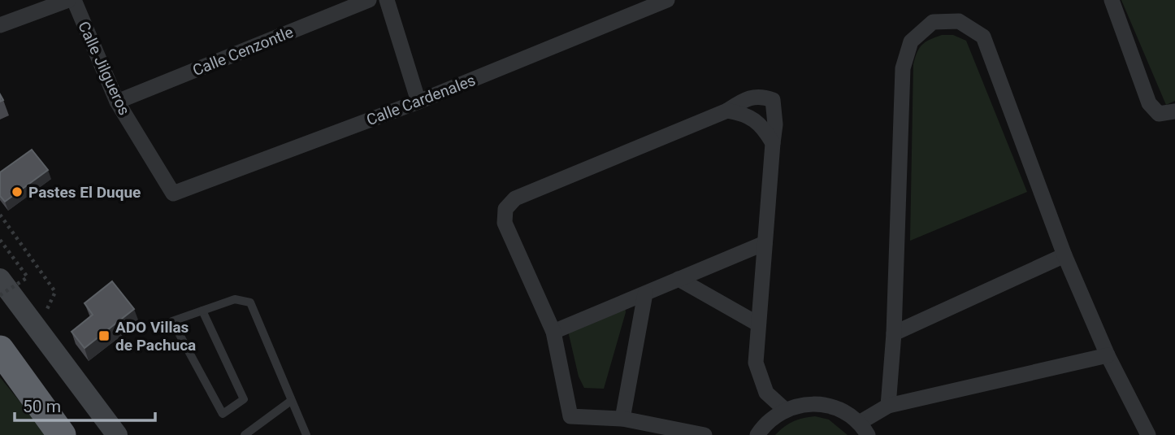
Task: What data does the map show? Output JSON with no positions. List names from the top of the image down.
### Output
{
  "streets": {
    "street": ["Calle Cenzontle", "Calle Jilgueros", "Calle Cardenales"]
  },
  "crossings": [
    ["Calle Cenzontle", "Calle Jilgueros"],
    ["Calle Jilgueros", "Calle Cardenales"]
  ],
  "places": {
    "other": ["Pastes El Duque"],
    "transit": ["ADO Villas de Pachuca"]
  },
  "scale_bar": "50 m"
}
